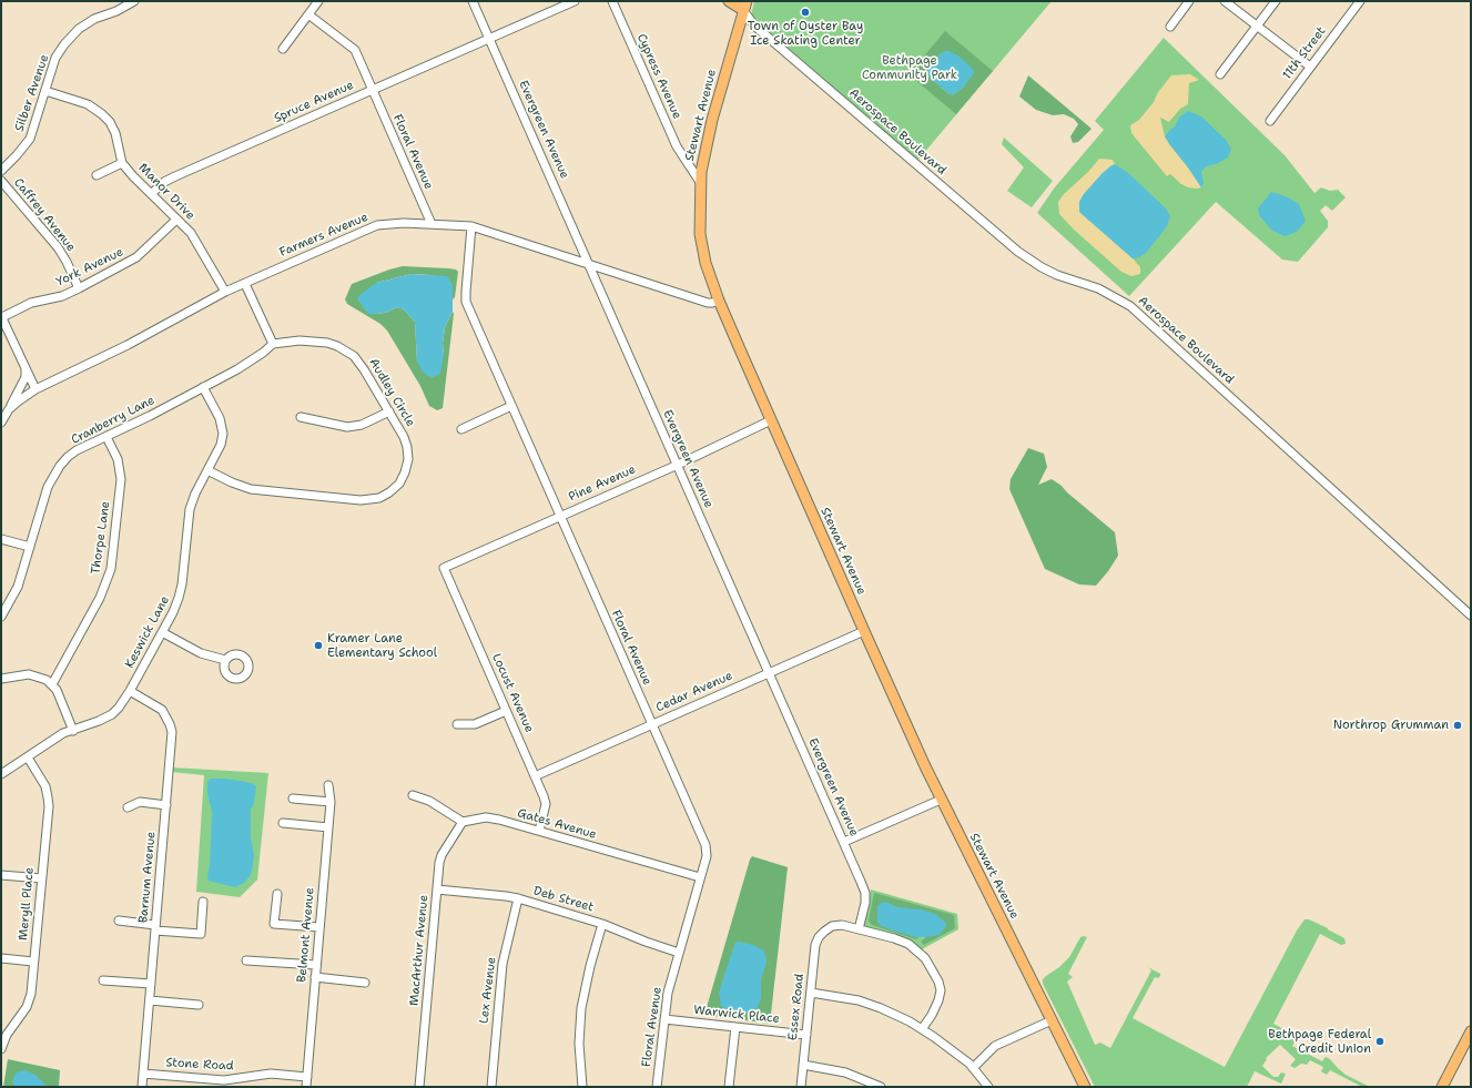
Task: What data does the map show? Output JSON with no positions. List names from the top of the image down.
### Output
{
  "streets": {
    "main road": ["Stewart Avenue"],
    "street": [
      "11th Street",
      "Cypress Avenue",
      "Silber Avenue",
      "Spruce Avenue",
      "Evergreen Avenue",
      "Aerospace Boulevard",
      "Floral Avenue",
      "Manor Drive",
      "Caffrey Avenue",
      "Farmers Avenue",
      "York Avenue",
      "Audley Circle",
      "Cranberry Lane",
      "Pine Avenue",
      "Thorpe Lane",
      "Keswick Lane",
      "Cedar Avenue",
      "Locust Avenue",
      "Gates Avenue",
      "Barnum Avenue",
      "Deb Street",
      "Meryll Place",
      "Belmont Avenue",
      "MacArthur Avenue",
      "Lex Avenue",
      "Essex Road",
      "Warwick Place",
      "Stone Road"
    ]
  },
  "crossings": [
    ["Cypress Avenue", "Stewart Avenue"],
    ["Silber Avenue", "Manor Drive"],
    ["Spruce Avenue", "Evergreen Avenue"],
    ["Spruce Avenue", "Floral Avenue"],
    ["Spruce Avenue", "Manor Drive"],
    ["Stewart Avenue", "Aerospace Boulevard"],
    ["Stewart Avenue", "Farmers Avenue"],
    ["Stewart Avenue", "Pine Avenue"],
    ["Stewart Avenue", "Cedar Avenue"],
    ["Evergreen Avenue", "Farmers Avenue"],
    ["Evergreen Avenue", "Pine Avenue"],
    ["Evergreen Avenue", "Cedar Avenue"],
    ["Evergreen Avenue", "Essex Road"],
    ["Floral Avenue", "Farmers Avenue"],
    ["Floral Avenue", "Pine Avenue"],
    ["Floral Avenue", "Cedar Avenue"],
    ["Floral Avenue", "Gates Avenue"],
    ["Floral Avenue", "Deb Street"],
    ["Floral Avenue", "Warwick Place"],
    ["Manor Drive", "Farmers Avenue"],
    ["Manor Drive", "York Avenue"],
    ["Caffrey Avenue", "York Avenue"],
    ["Audley Circle", "Cranberry Lane"],
    ["Audley Circle", "Keswick Lane"],
    ["Cranberry Lane", "Thorpe Lane"],
    ["Cranberry Lane", "Keswick Lane"],
    ["Pine Avenue", "Locust Avenue"],
    ["Keswick Lane", "Barnum Avenue"],
    ["Keswick Lane", "Meryll Place"],
    ["Cedar Avenue", "Locust Avenue"],
    ["Locust Avenue", "Gates Avenue"],
    ["Gates Avenue", "MacArthur Avenue"],
    ["Barnum Avenue", "Stone Road"],
    ["Deb Street", "MacArthur Avenue"],
    ["Deb Street", "Lex Avenue"],
    ["Belmont Avenue", "Stone Road"],
    ["Essex Road", "Warwick Place"]
  ],
  "parks": ["Bethpage Community Park"],
  "places": [
    "Town of Oyster Bay Ice Skating Center",
    "Kramer Lane Elementary School",
    "Northrop Grumman",
    "Bethpage Federal Credit Union"
  ]
}
